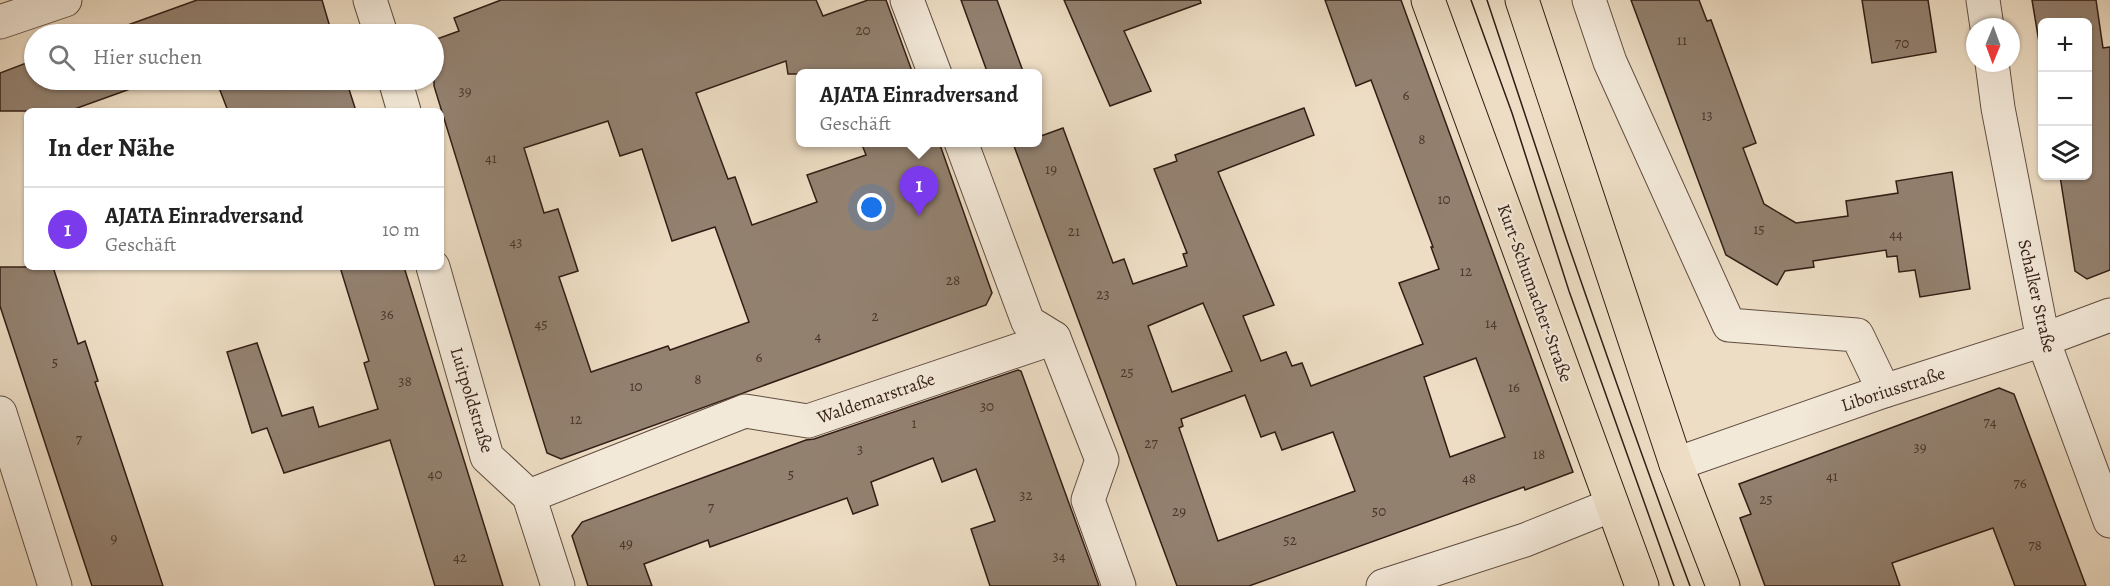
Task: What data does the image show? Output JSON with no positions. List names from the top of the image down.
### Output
{
  "streets": {
    "main road": ["Kurt-Schumacher-Straße"],
    "street": [
      "Schalker Straße",
      "Liboriusstraße",
      "Waldemarstraße",
      "Luitpoldstraße"
    ]
  },
  "crossings": [
    ["Schalker Straße", "Liboriusstraße"],
    ["Waldemarstraße", "Luitpoldstraße"]
  ],
  "house_numbers": [
    "20",
    "11",
    "70",
    "39",
    "6",
    "13",
    "8",
    "41",
    "19",
    "10",
    "15",
    "21",
    "44",
    "43",
    "12",
    "28",
    "23",
    "36",
    "2",
    "14",
    "45",
    "4",
    "6",
    "5",
    "25",
    "8",
    "38",
    "10",
    "16",
    "30",
    "12",
    "74",
    "1",
    "7",
    "27",
    "39",
    "3",
    "18",
    "40",
    "5",
    "41",
    "48",
    "76",
    "32",
    "25",
    "7",
    "29",
    "50",
    "9",
    "52",
    "49",
    "78",
    "34",
    "42"
  ],
  "north": "bottom",
  "page": {
    "map_buttons": ["+", "−"],
    "search": "Hier suchen",
    "popup": ["AJATA Einradversand", "Geschäft"],
    "heading": "In der Nähe",
    "pins": "1",
    "list": [
      {
        "mark": "1",
        "name": "AJATA Einradversand",
        "note": "Geschäft",
        "value": "10 m"
      }
    ]
  }
}
